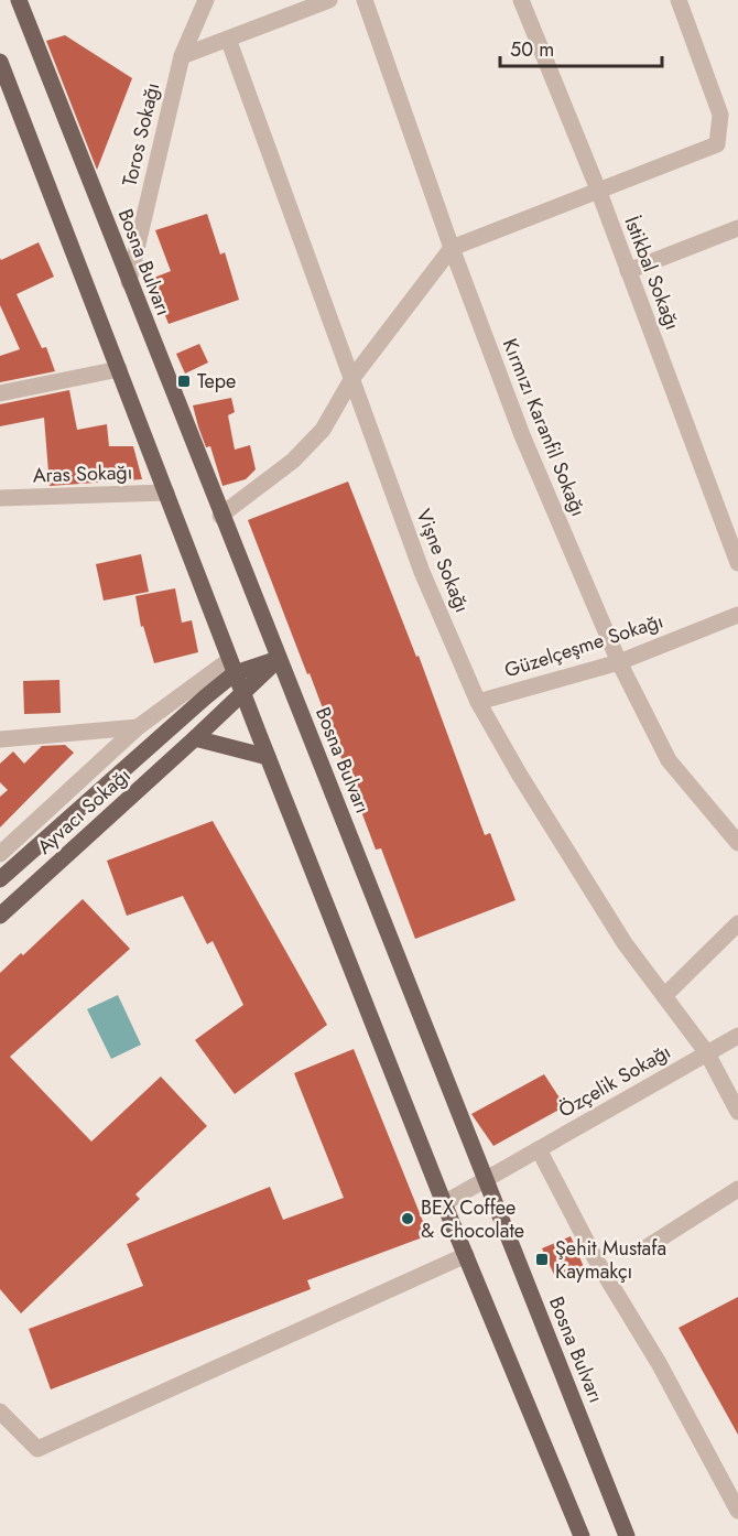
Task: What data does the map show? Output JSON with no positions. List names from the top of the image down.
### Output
{
  "streets": {
    "main road": ["Bosna Bulvarı", "Ayvacı Sokağı"],
    "street": [
      "Toros Sokağı",
      "İstikbal Sokağı",
      "Kırmızı Karanfil Sokağı",
      "Aras Sokağı",
      "Vişne Sokağı",
      "Güzelçeşme Sokağı",
      "Özçelik Sokağı"
    ]
  },
  "crossings": [
    ["Toros Sokağı", "Bosna Bulvarı"],
    ["Bosna Bulvarı", "Ayvacı Sokağı"],
    ["Bosna Bulvarı", "Özçelik Sokağı"],
    ["Kırmızı Karanfil Sokağı", "Güzelçeşme Sokağı"],
    ["Vişne Sokağı", "Güzelçeşme Sokağı"],
    ["Vişne Sokağı", "Özçelik Sokağı"]
  ],
  "places": {
    "transit": ["Tepe", "Şehit Mustafa Kaymakçı"],
    "other": ["BEX Coffee & Chocolate"]
  },
  "scale_bar": "50 m"
}
